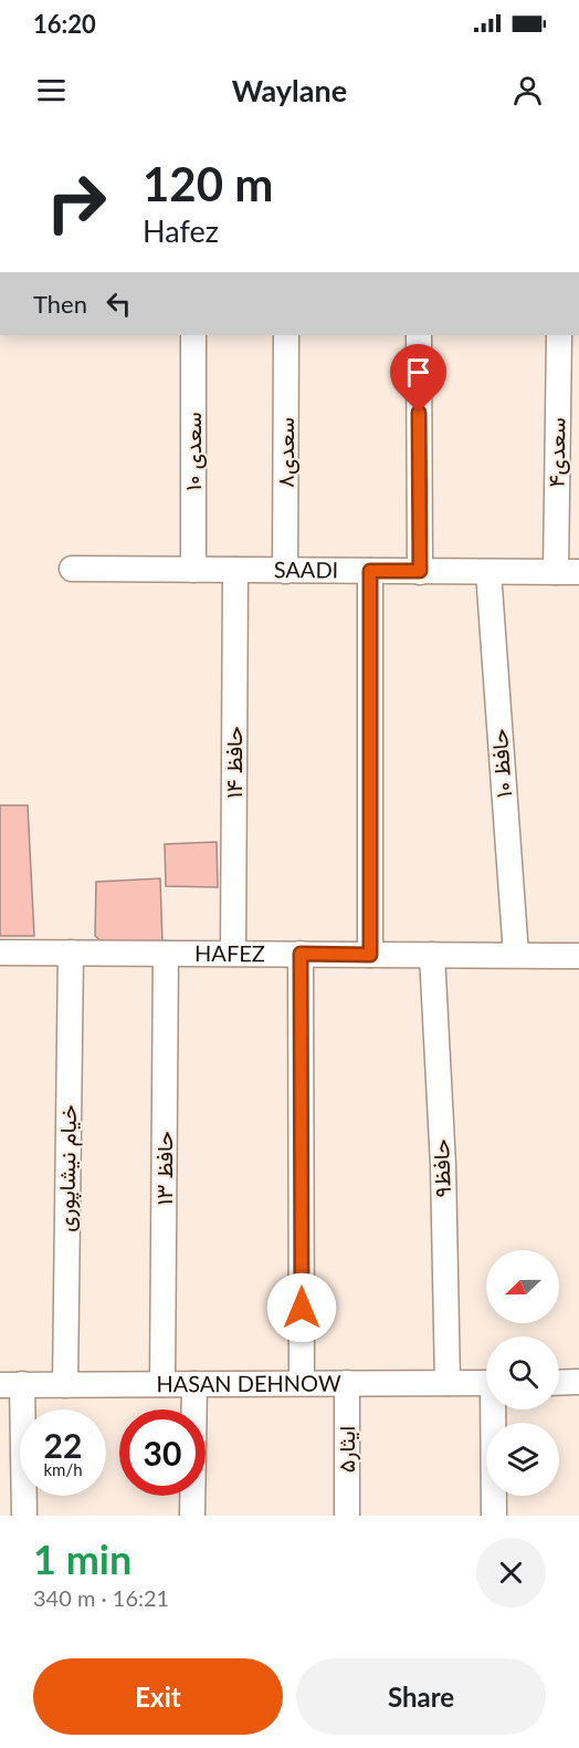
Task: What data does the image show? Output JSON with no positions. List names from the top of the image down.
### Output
{
  "streets": {
    "street": [
      "سعدی ۱۰",
      "سعدی۸",
      "سعدی۴",
      "SAADI",
      "حافظ ۱۴",
      "حافظ ۱۰",
      "HAFEZ",
      "خیام نیشاپوری",
      "حافظ ۱۳",
      "حافظ۹",
      "HASAN DEHNOW",
      "ایثار۵"
    ]
  },
  "crossings": [
    ["سعدی ۱۰", "SAADI"],
    ["سعدی۸", "SAADI"],
    ["سعدی۴", "SAADI"],
    ["SAADI", "حافظ ۱۴"],
    ["SAADI", "حافظ ۱۰"],
    ["حافظ ۱۴", "HAFEZ"],
    ["حافظ ۱۰", "HAFEZ"],
    ["HAFEZ", "خیام نیشاپوری"],
    ["HAFEZ", "حافظ ۱۳"],
    ["HAFEZ", "حافظ۹"],
    ["خیام نیشاپوری", "HASAN DEHNOW"],
    ["حافظ ۱۳", "HASAN DEHNOW"],
    ["حافظ۹", "HASAN DEHNOW"],
    ["HASAN DEHNOW", "ایثار۵"]
  ],
  "north": "left",
  "page": {
    "status": "16:20",
    "header": "Waylane",
    "turn": ["120 m", "Hafez"],
    "then": "Then",
    "speed": "22 km/h",
    "limit": "30",
    "heading": ["1 min", "340 m · 16:21"],
    "buttons": ["Exit", "Share"]
  }
}
